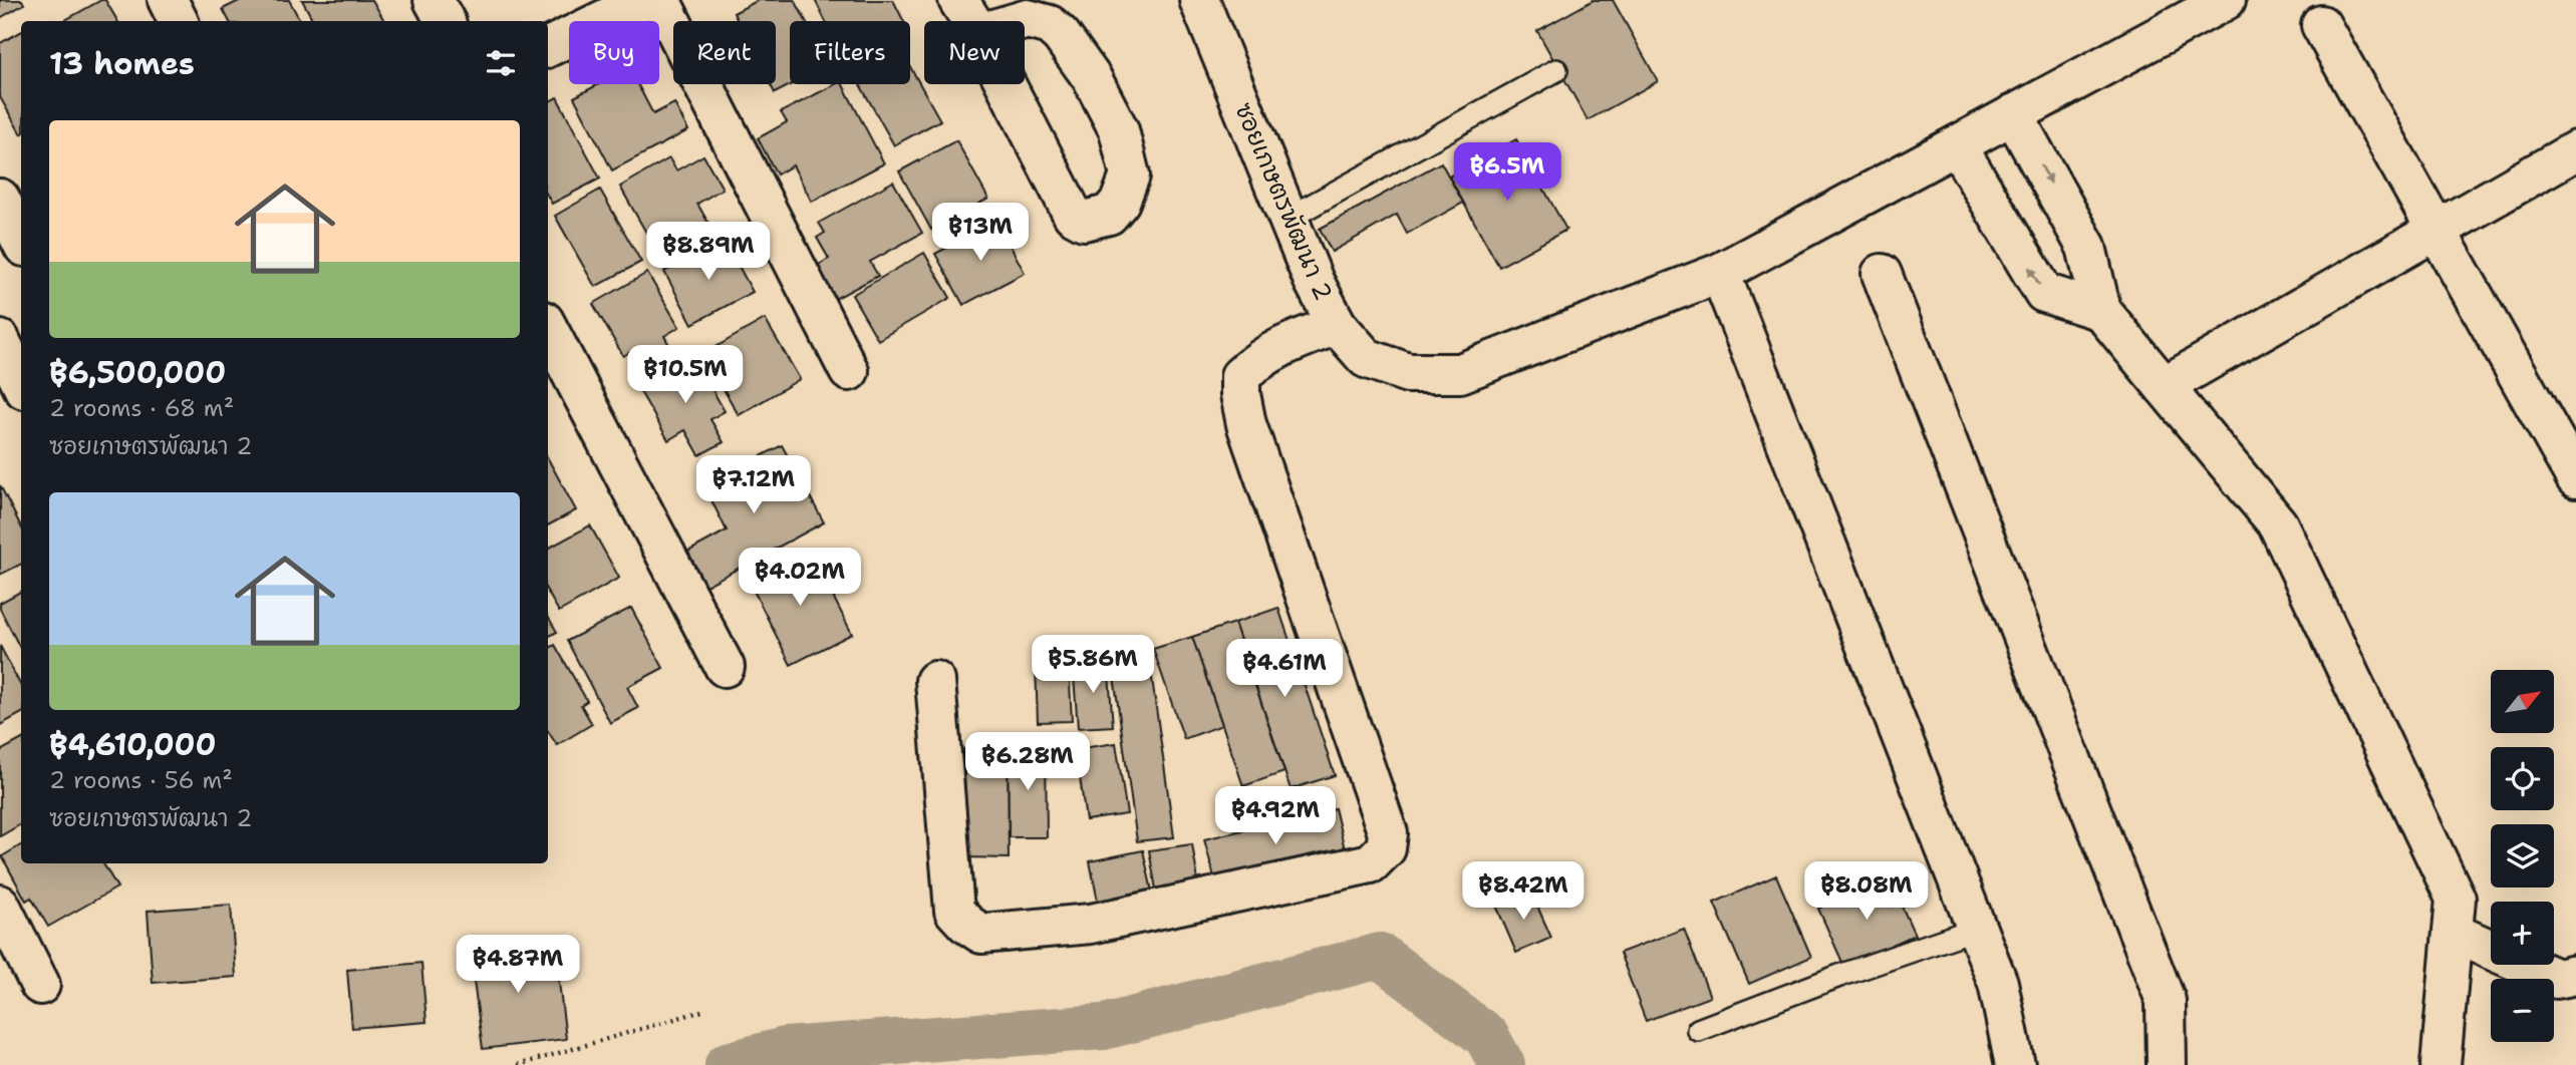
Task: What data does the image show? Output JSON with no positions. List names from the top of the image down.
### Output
{
  "streets": {
    "street": ["ซอยเกษตรพัฒนา 2"]
  },
  "north": "top right",
  "page": {
    "chip": [
      "Buy",
      "Rent",
      "Filters",
      "New"
    ],
    "heading": "13 homes",
    "list": [
      {
        "name": "฿6,500,000",
        "note": "2 rooms · 68 m² · ซอยเกษตรพัฒนา 2"
      },
      {
        "name": "฿4,610,000",
        "note": "2 rooms · 56 m² · ซอยเกษตรพัฒนา 2"
      }
    ],
    "price": [
      "฿6.5M",
      "฿13M",
      "฿8.89M",
      "฿10.5M",
      "฿7.12M",
      "฿4.02M",
      "฿5.86M",
      "฿4.61M",
      "฿6.28M",
      "฿4.92M",
      "฿8.42M",
      "฿8.08M",
      "฿4.87M"
    ],
    "map_buttons": ["+", "−"]
  }
}
